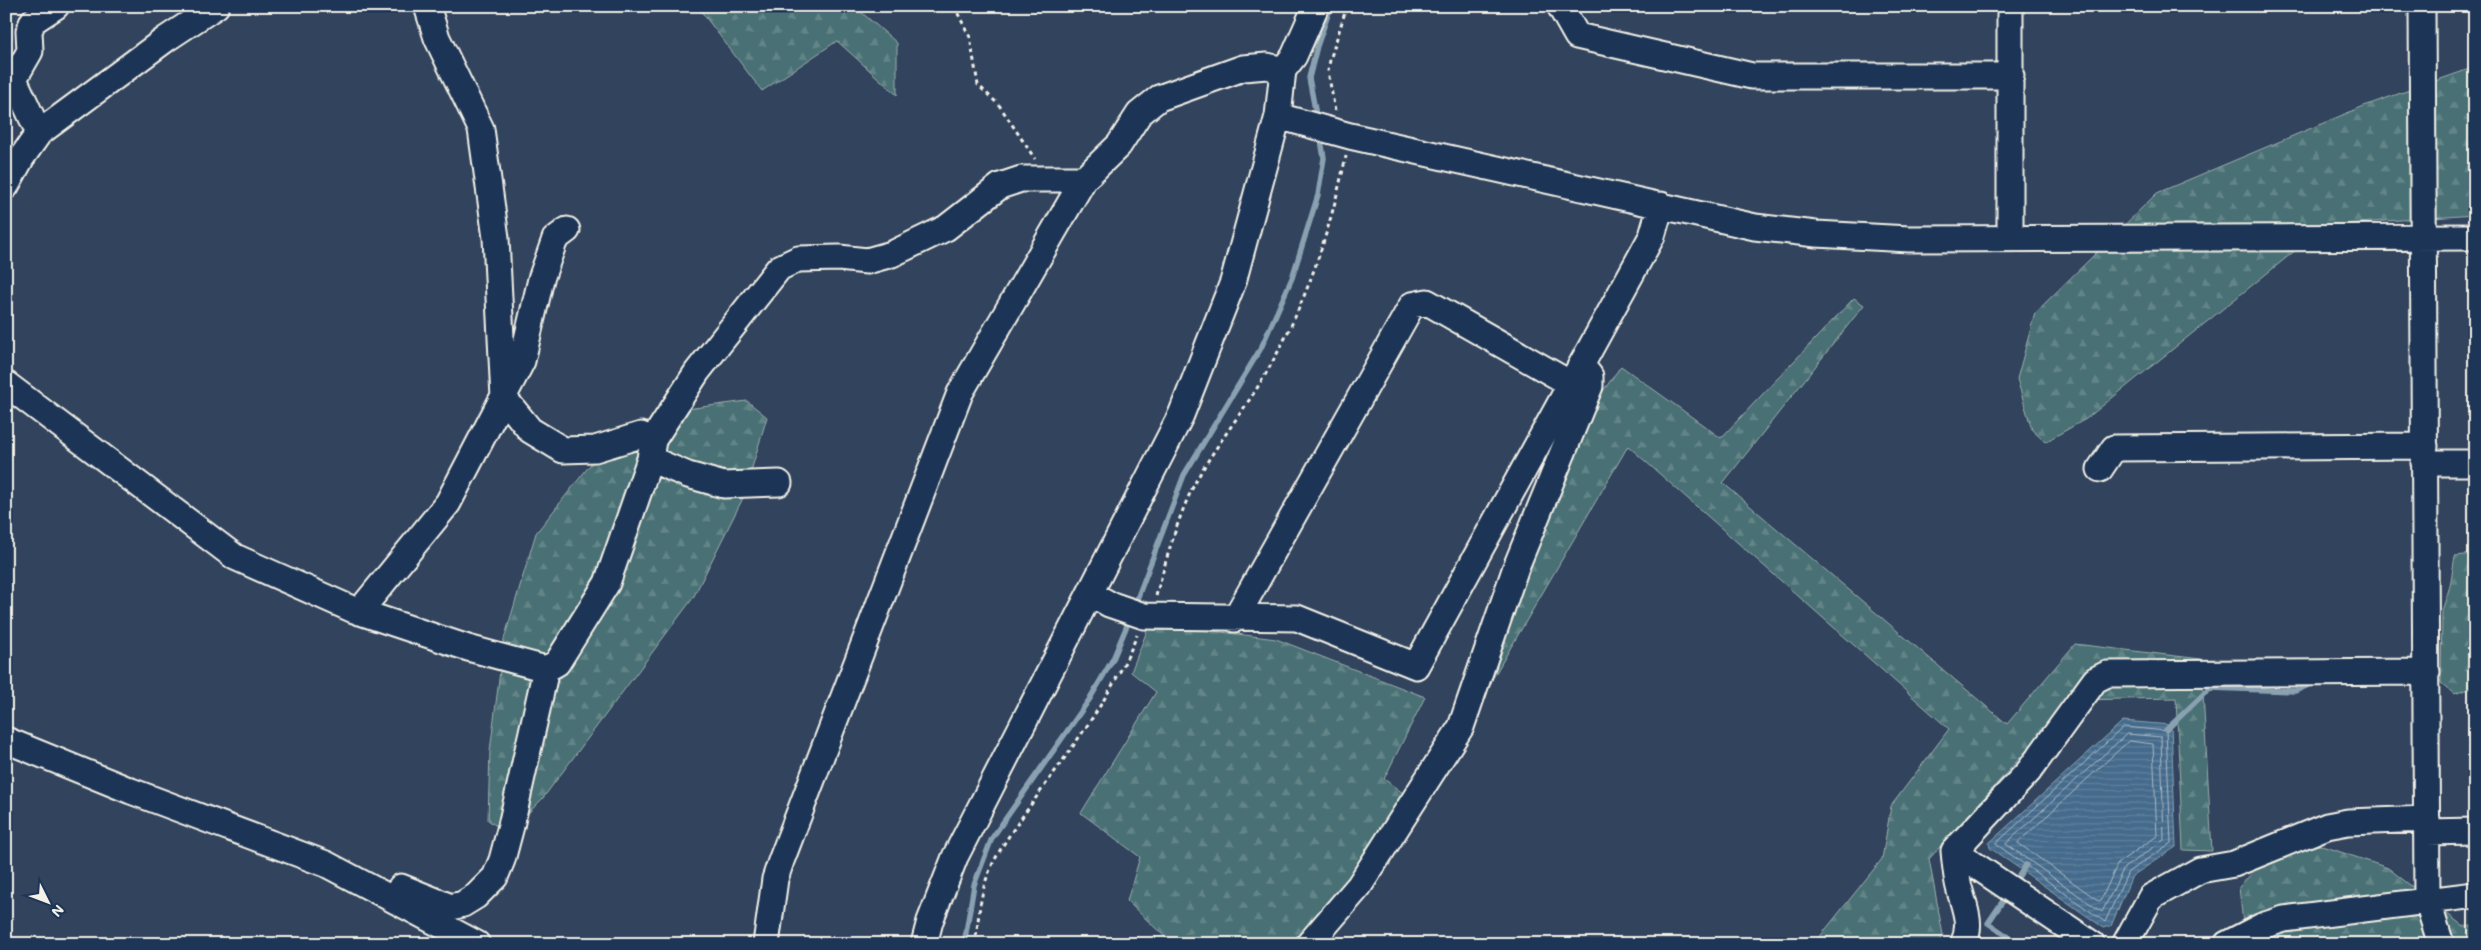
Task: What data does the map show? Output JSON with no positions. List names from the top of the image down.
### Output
{
  "north": "bottom right"
}
